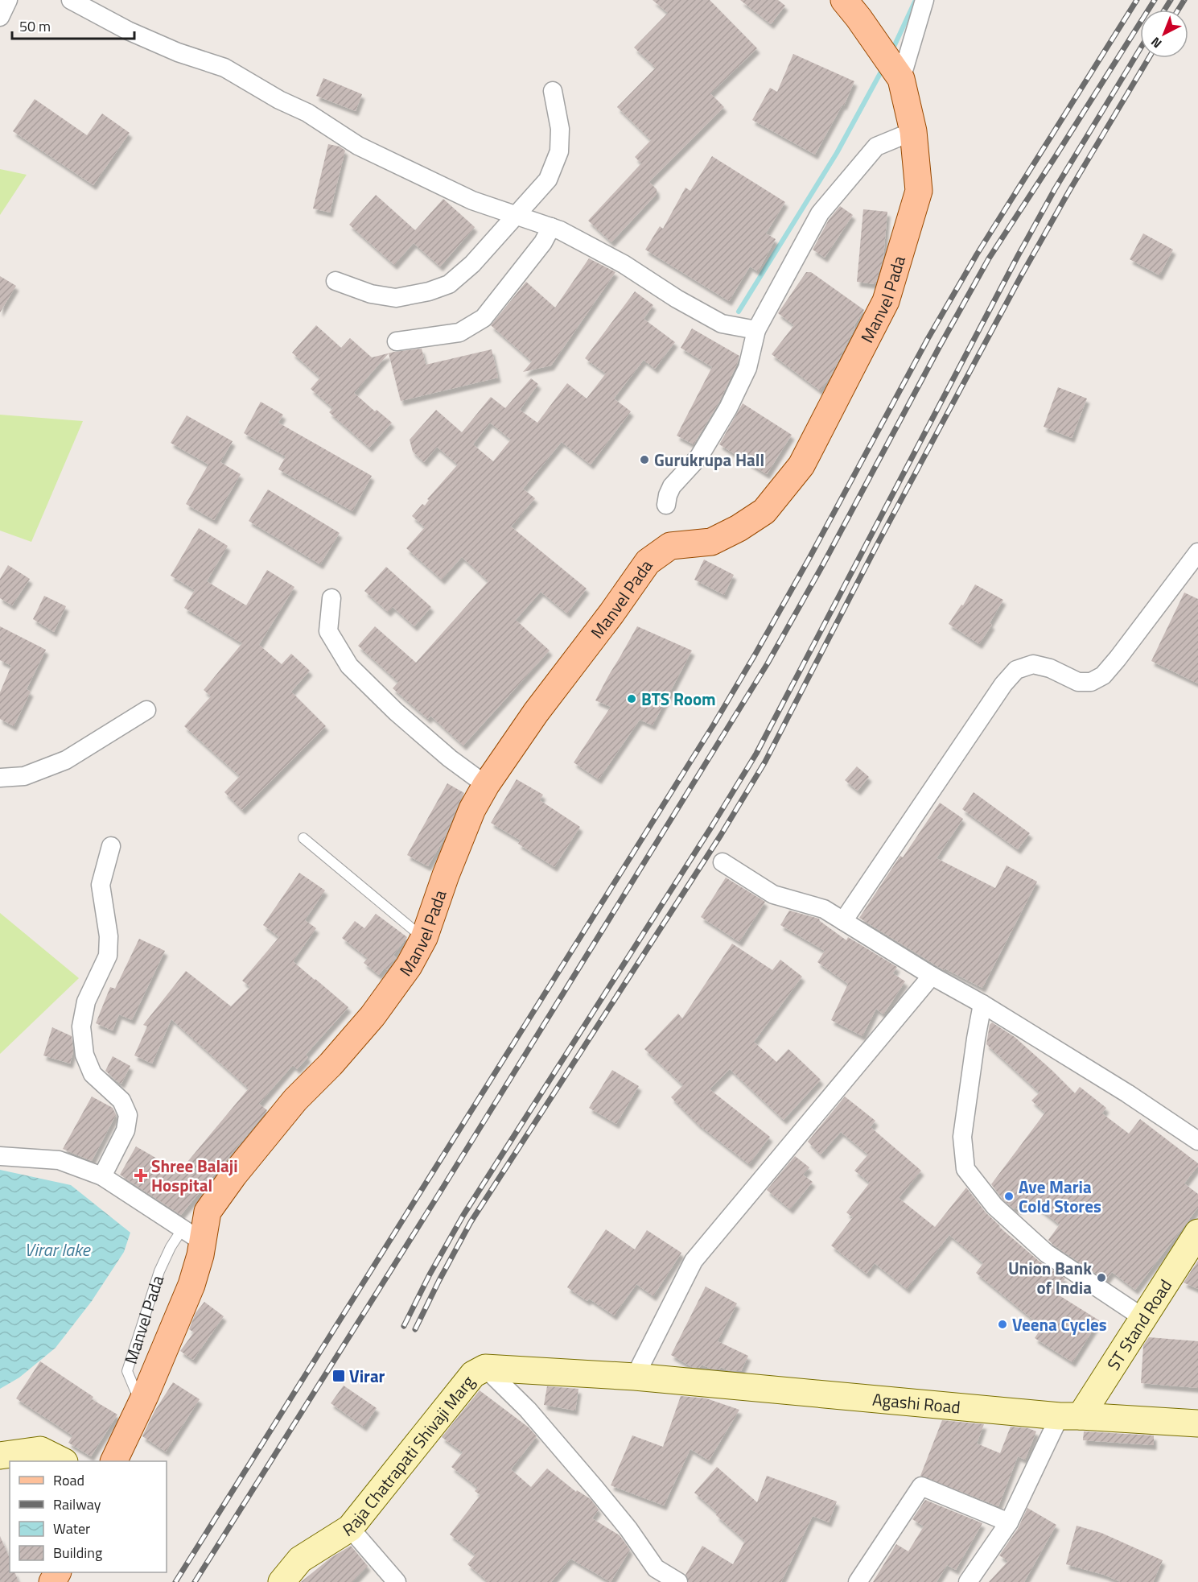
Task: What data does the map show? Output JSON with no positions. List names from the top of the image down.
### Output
{
  "streets": {
    "main road": ["Manvel Pada"],
    "street": ["ST Stand Road", "Agashi Road", "Raja Chatrapati Shivaji Marg"]
  },
  "crossings": [
    ["ST Stand Road", "Agashi Road"],
    ["Agashi Road", "Raja Chatrapati Shivaji Marg"]
  ],
  "water": ["Virar lake"],
  "places": {
    "other": [
      "Gurukrupa Hall",
      "BTS Room",
      "Ave Maria Cold Stores",
      "Union Bank of India",
      "Veena Cycles"
    ],
    "health": ["Shree Balaji Hospital"],
    "transit": ["Virar"]
  },
  "legend": [
    "Road",
    "Railway",
    "Water",
    "Building"
  ],
  "scale_bar": "50 m",
  "north": "bottom left"
}
